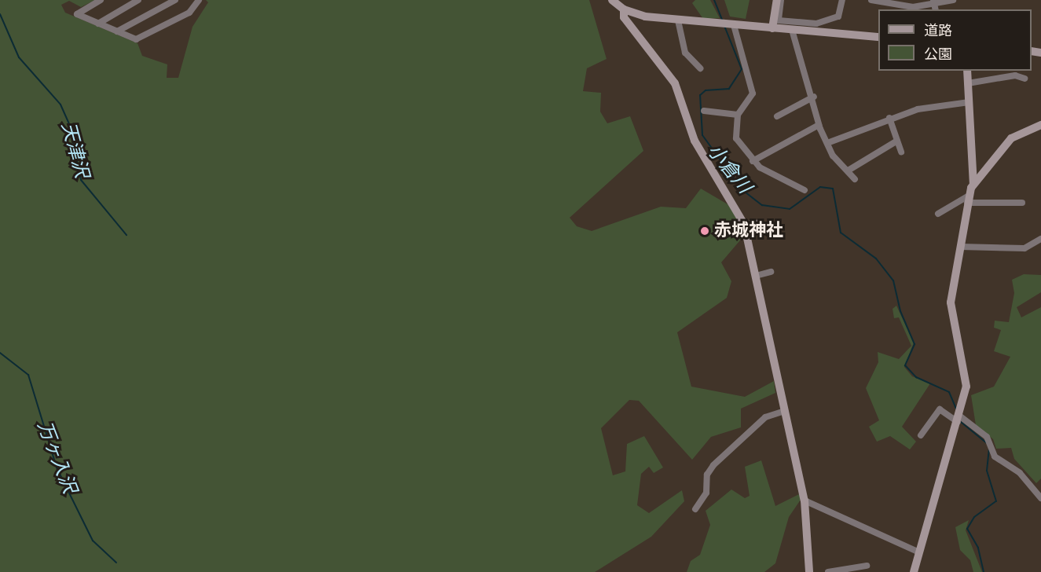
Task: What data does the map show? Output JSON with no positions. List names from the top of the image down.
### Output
{
  "water": ["天津沢", "小倉川", "万ヶ入沢"],
  "places": ["赤城神社"],
  "legend": ["道路", "公園"]
}
